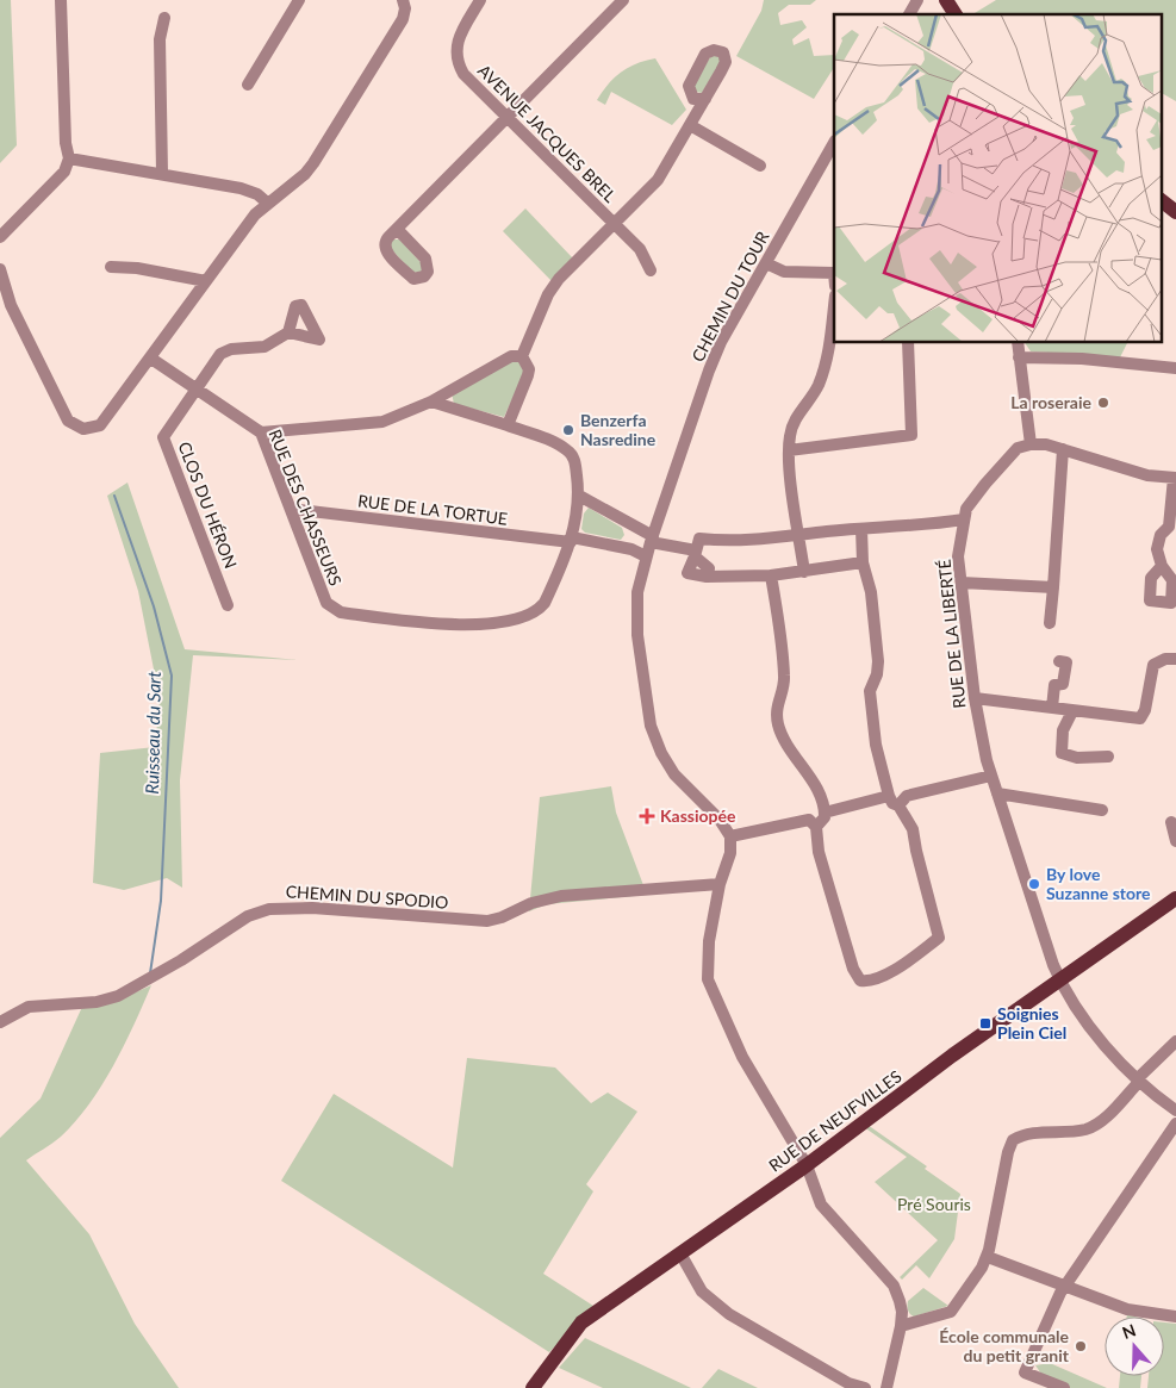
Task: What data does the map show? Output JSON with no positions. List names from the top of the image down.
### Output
{
  "streets": {
    "main road": ["RUE DE NEUFVILLES"],
    "street": [
      "AVENUE JACQUES BREL",
      "CHEMIN DU TOUR",
      "CLOS DU HÉRON",
      "RUE DES CHASSEURS",
      "RUE DE LA TORTUE",
      "RUE DE LA LIBERTÉ",
      "CHEMIN DU SPODIO"
    ]
  },
  "crossings": [
    ["CHEMIN DU TOUR", "RUE DE LA TORTUE"],
    ["CLOS DU HÉRON", "RUE DES CHASSEURS"],
    ["RUE DES CHASSEURS", "RUE DE LA TORTUE"],
    ["RUE DE LA LIBERTÉ", "RUE DE NEUFVILLES"]
  ],
  "water": ["Ruisseau du Sart"],
  "parks": ["Pré Souris"],
  "places": {
    "other": [
      "La roseraie",
      "Benzerfa Nasredine",
      "By love Suzanne store",
      "École communale du petit granit"
    ],
    "health": ["Kassiopée"],
    "transit": ["Soignies Plein Ciel"]
  },
  "north": "top"
}
